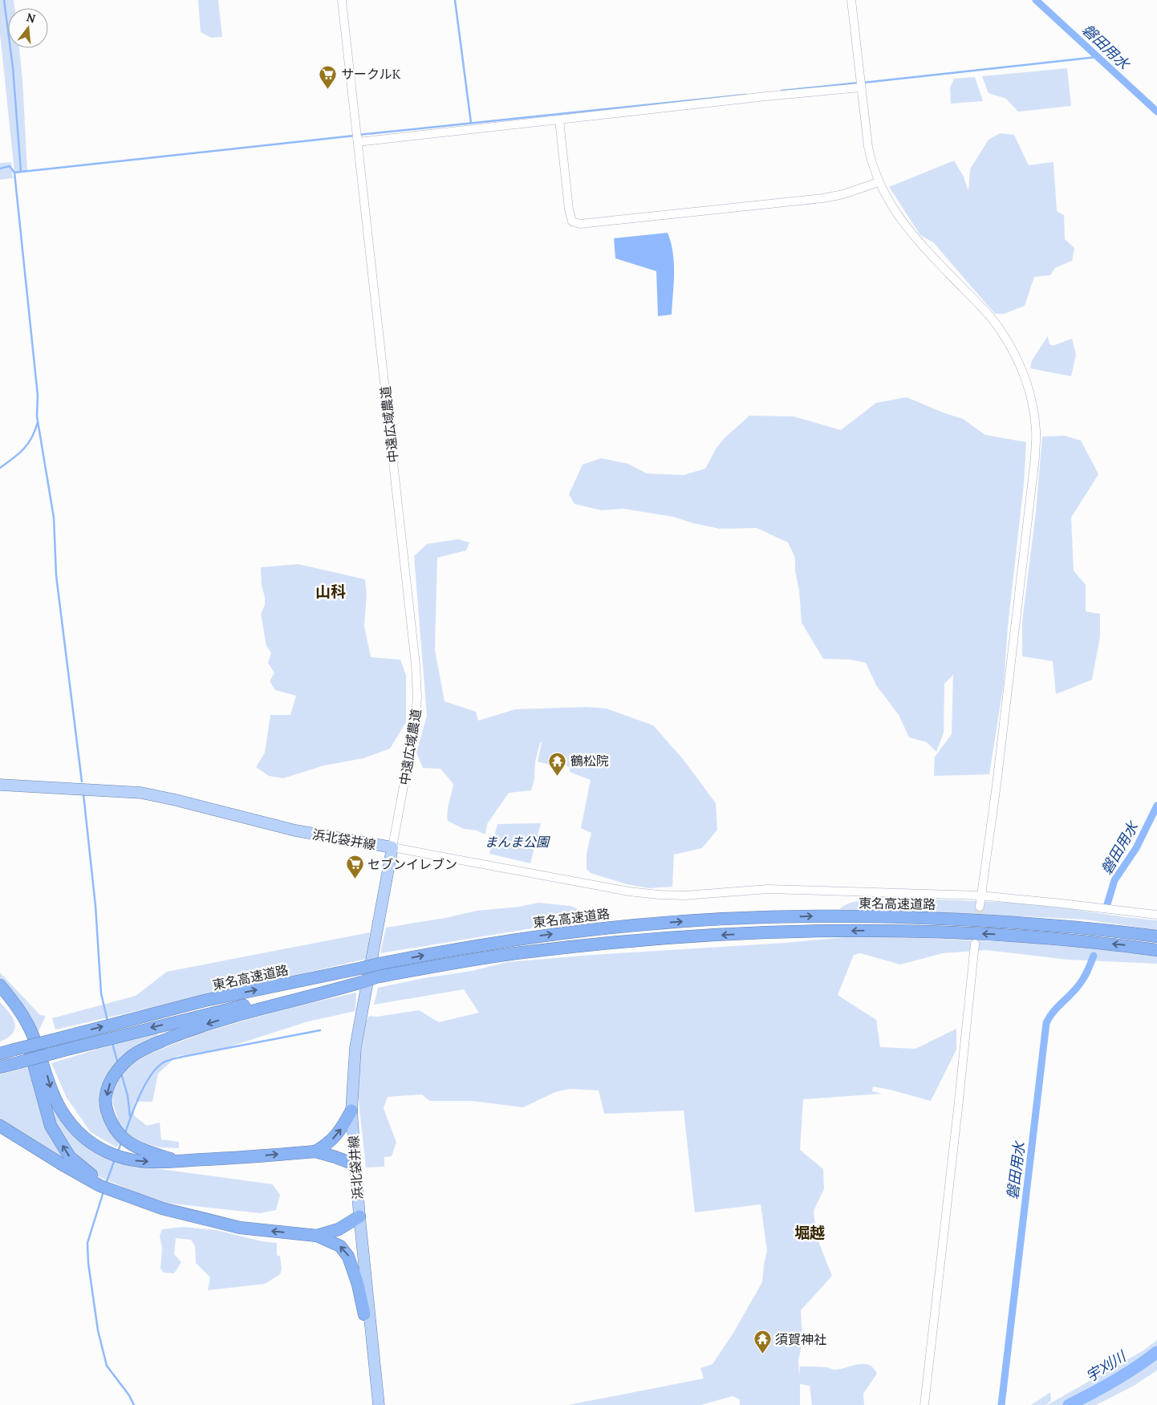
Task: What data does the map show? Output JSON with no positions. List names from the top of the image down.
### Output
{
  "streets": {
    "highway": ["東名高速道路"],
    "main road": ["浜北袋井線"],
    "street": ["中遠広域農道"]
  },
  "crossings": [
    ["中遠広域農道", "浜北袋井線"]
  ],
  "districts": ["山科", "堀越"],
  "water": ["磐田用水", "宇刈川"],
  "parks": ["まんま公園"],
  "places": {
    "supermarket": ["サークルK", "セブンイレブン"],
    "temple": ["鶴松院", "須賀神社"]
  },
  "north": "top"
}
